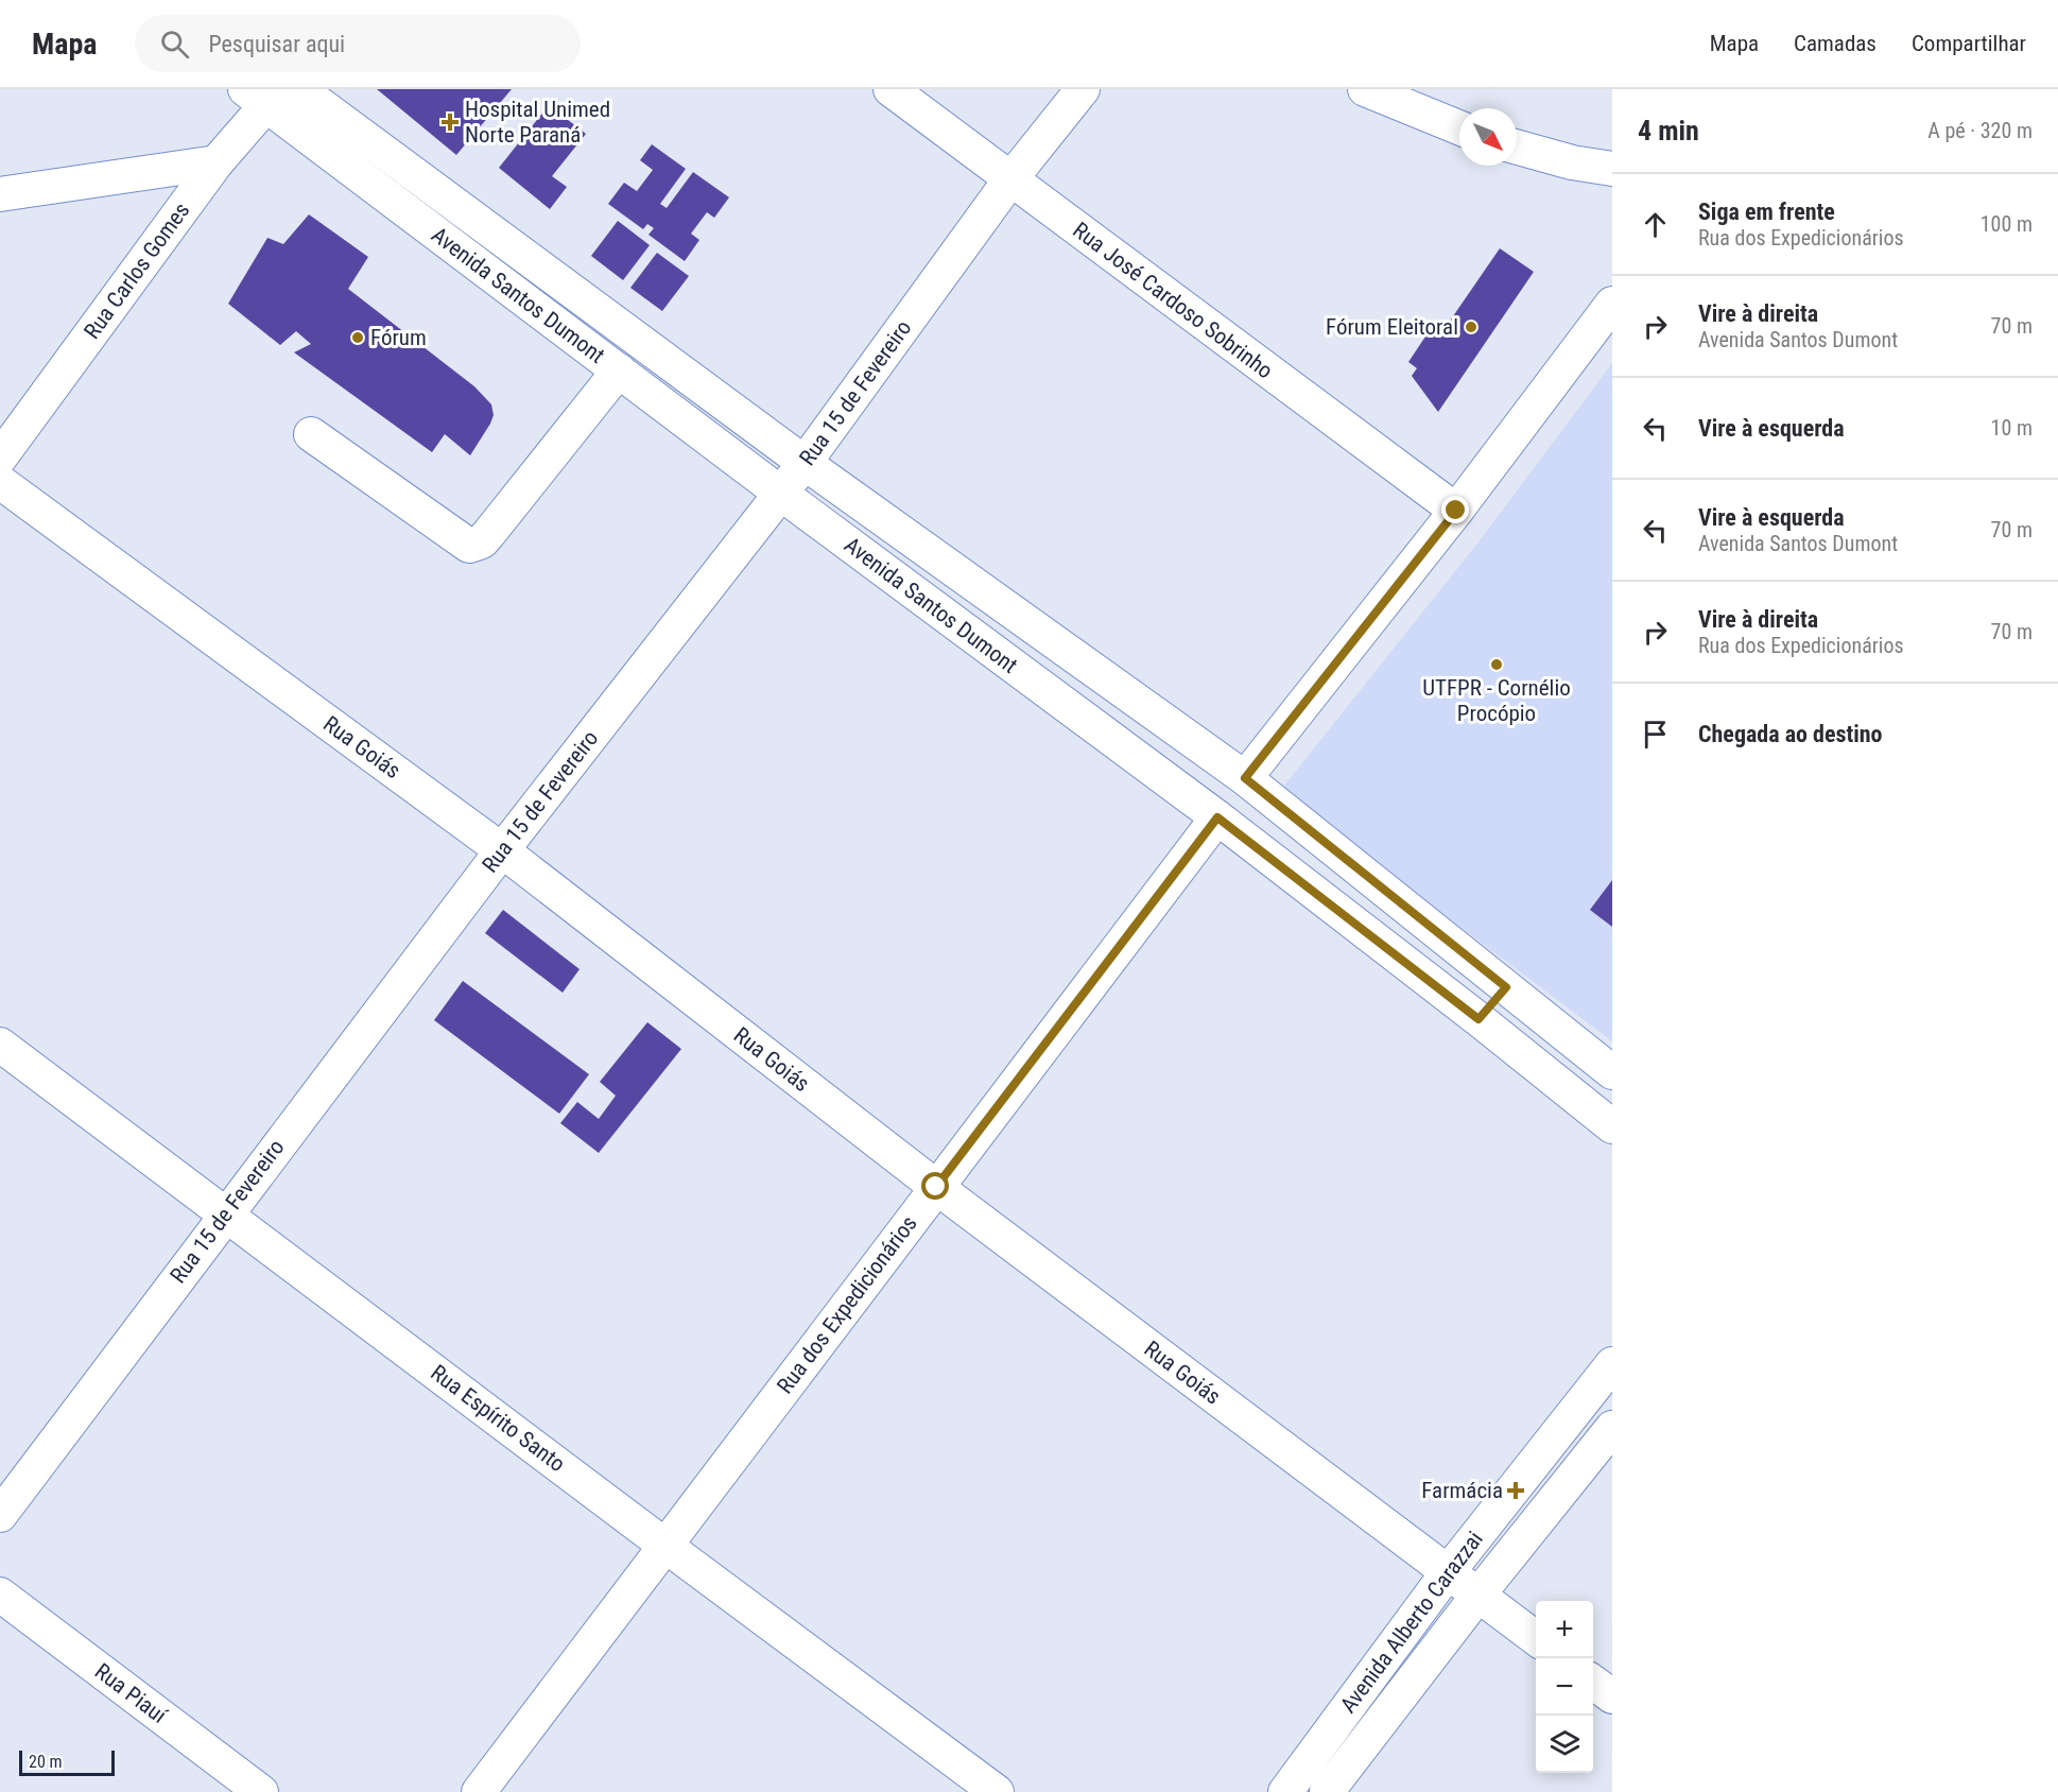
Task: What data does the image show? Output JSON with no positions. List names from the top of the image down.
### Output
{
  "streets": {
    "street": [
      "Rua Carlos Gomes",
      "Avenida Santos Dumont",
      "Rua José Cardoso Sobrinho",
      "Rua 15 de Fevereiro",
      "Rua Goiás",
      "Rua dos Expedicionários",
      "Rua Espírito Santo",
      "Avenida Alberto Carazzai",
      "Rua Piauí"
    ]
  },
  "crossings": [
    ["Rua Carlos Gomes", "Avenida Santos Dumont"],
    ["Avenida Santos Dumont", "Rua 15 de Fevereiro"],
    ["Avenida Santos Dumont", "Rua dos Expedicionários"],
    ["Rua José Cardoso Sobrinho", "Rua 15 de Fevereiro"],
    ["Rua 15 de Fevereiro", "Rua Goiás"],
    ["Rua 15 de Fevereiro", "Rua Espírito Santo"],
    ["Rua Goiás", "Rua dos Expedicionários"],
    ["Rua Goiás", "Avenida Alberto Carazzai"],
    ["Rua dos Expedicionários", "Rua Espírito Santo"]
  ],
  "places": {
    "health": ["Hospital Unimed Norte Paraná", "Farmácia"],
    "other": ["Fórum Eleitoral", "Fórum", "UTFPR - Cornélio Procópio"]
  },
  "scale_bar": "20 m",
  "north": "bottom right",
  "page": {
    "header": "Mapa",
    "search": "Pesquisar aqui",
    "nav": ["Mapa", "Camadas", "Compartilhar"],
    "heading": ["4 min", "A pé · 320 m"],
    "list": [
      ["Siga em frente", "Rua dos Expedicionários", "100 m"],
      ["Vire à direita", "Avenida Santos Dumont", "70 m"],
      ["Vire à esquerda", "10 m"],
      ["Vire à esquerda", "Avenida Santos Dumont", "70 m"],
      ["Vire à direita", "Rua dos Expedicionários", "70 m"],
      "Chegada ao destino"
    ],
    "map_buttons": ["+", "−"],
    "scale": "20 m"
  }
}
